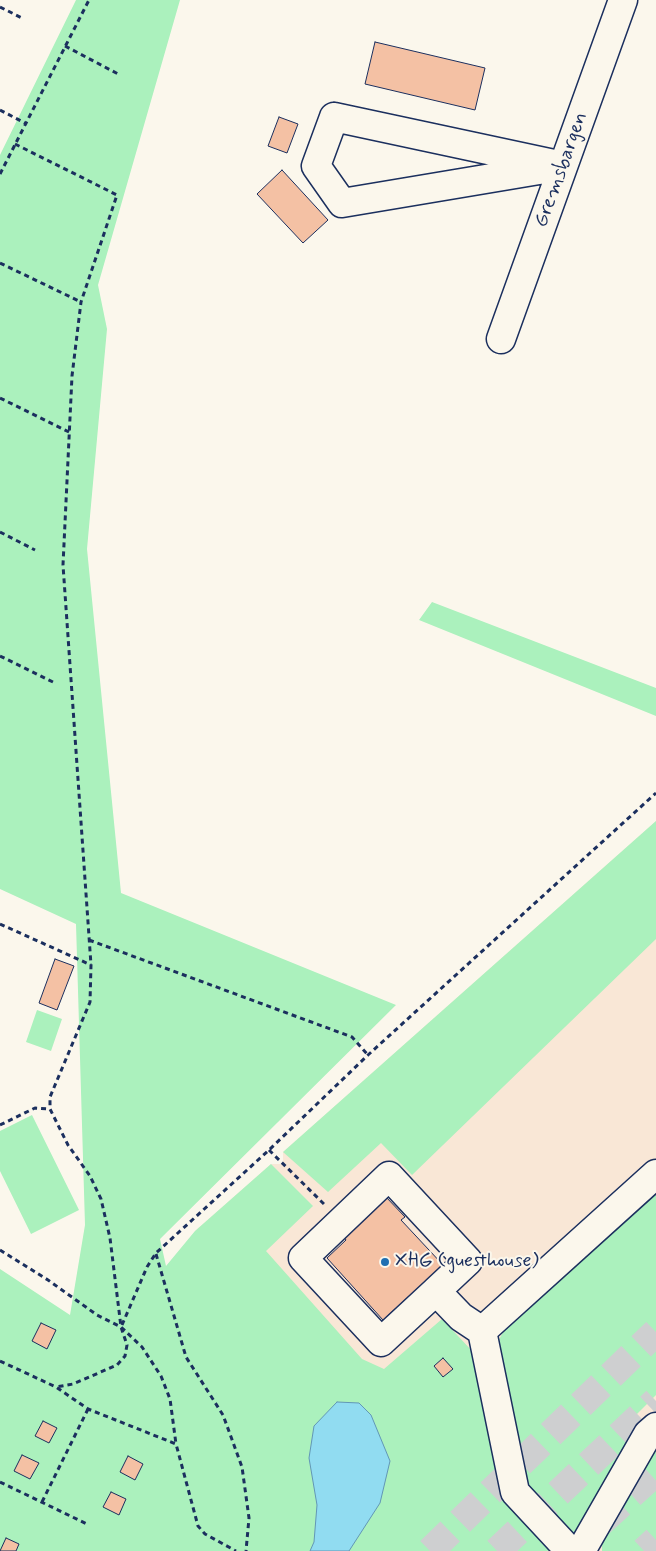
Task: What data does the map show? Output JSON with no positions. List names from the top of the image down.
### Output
{
  "streets": {
    "street": ["Gremsbargen"]
  },
  "places": ["XHG (guesthouse)"]
}
